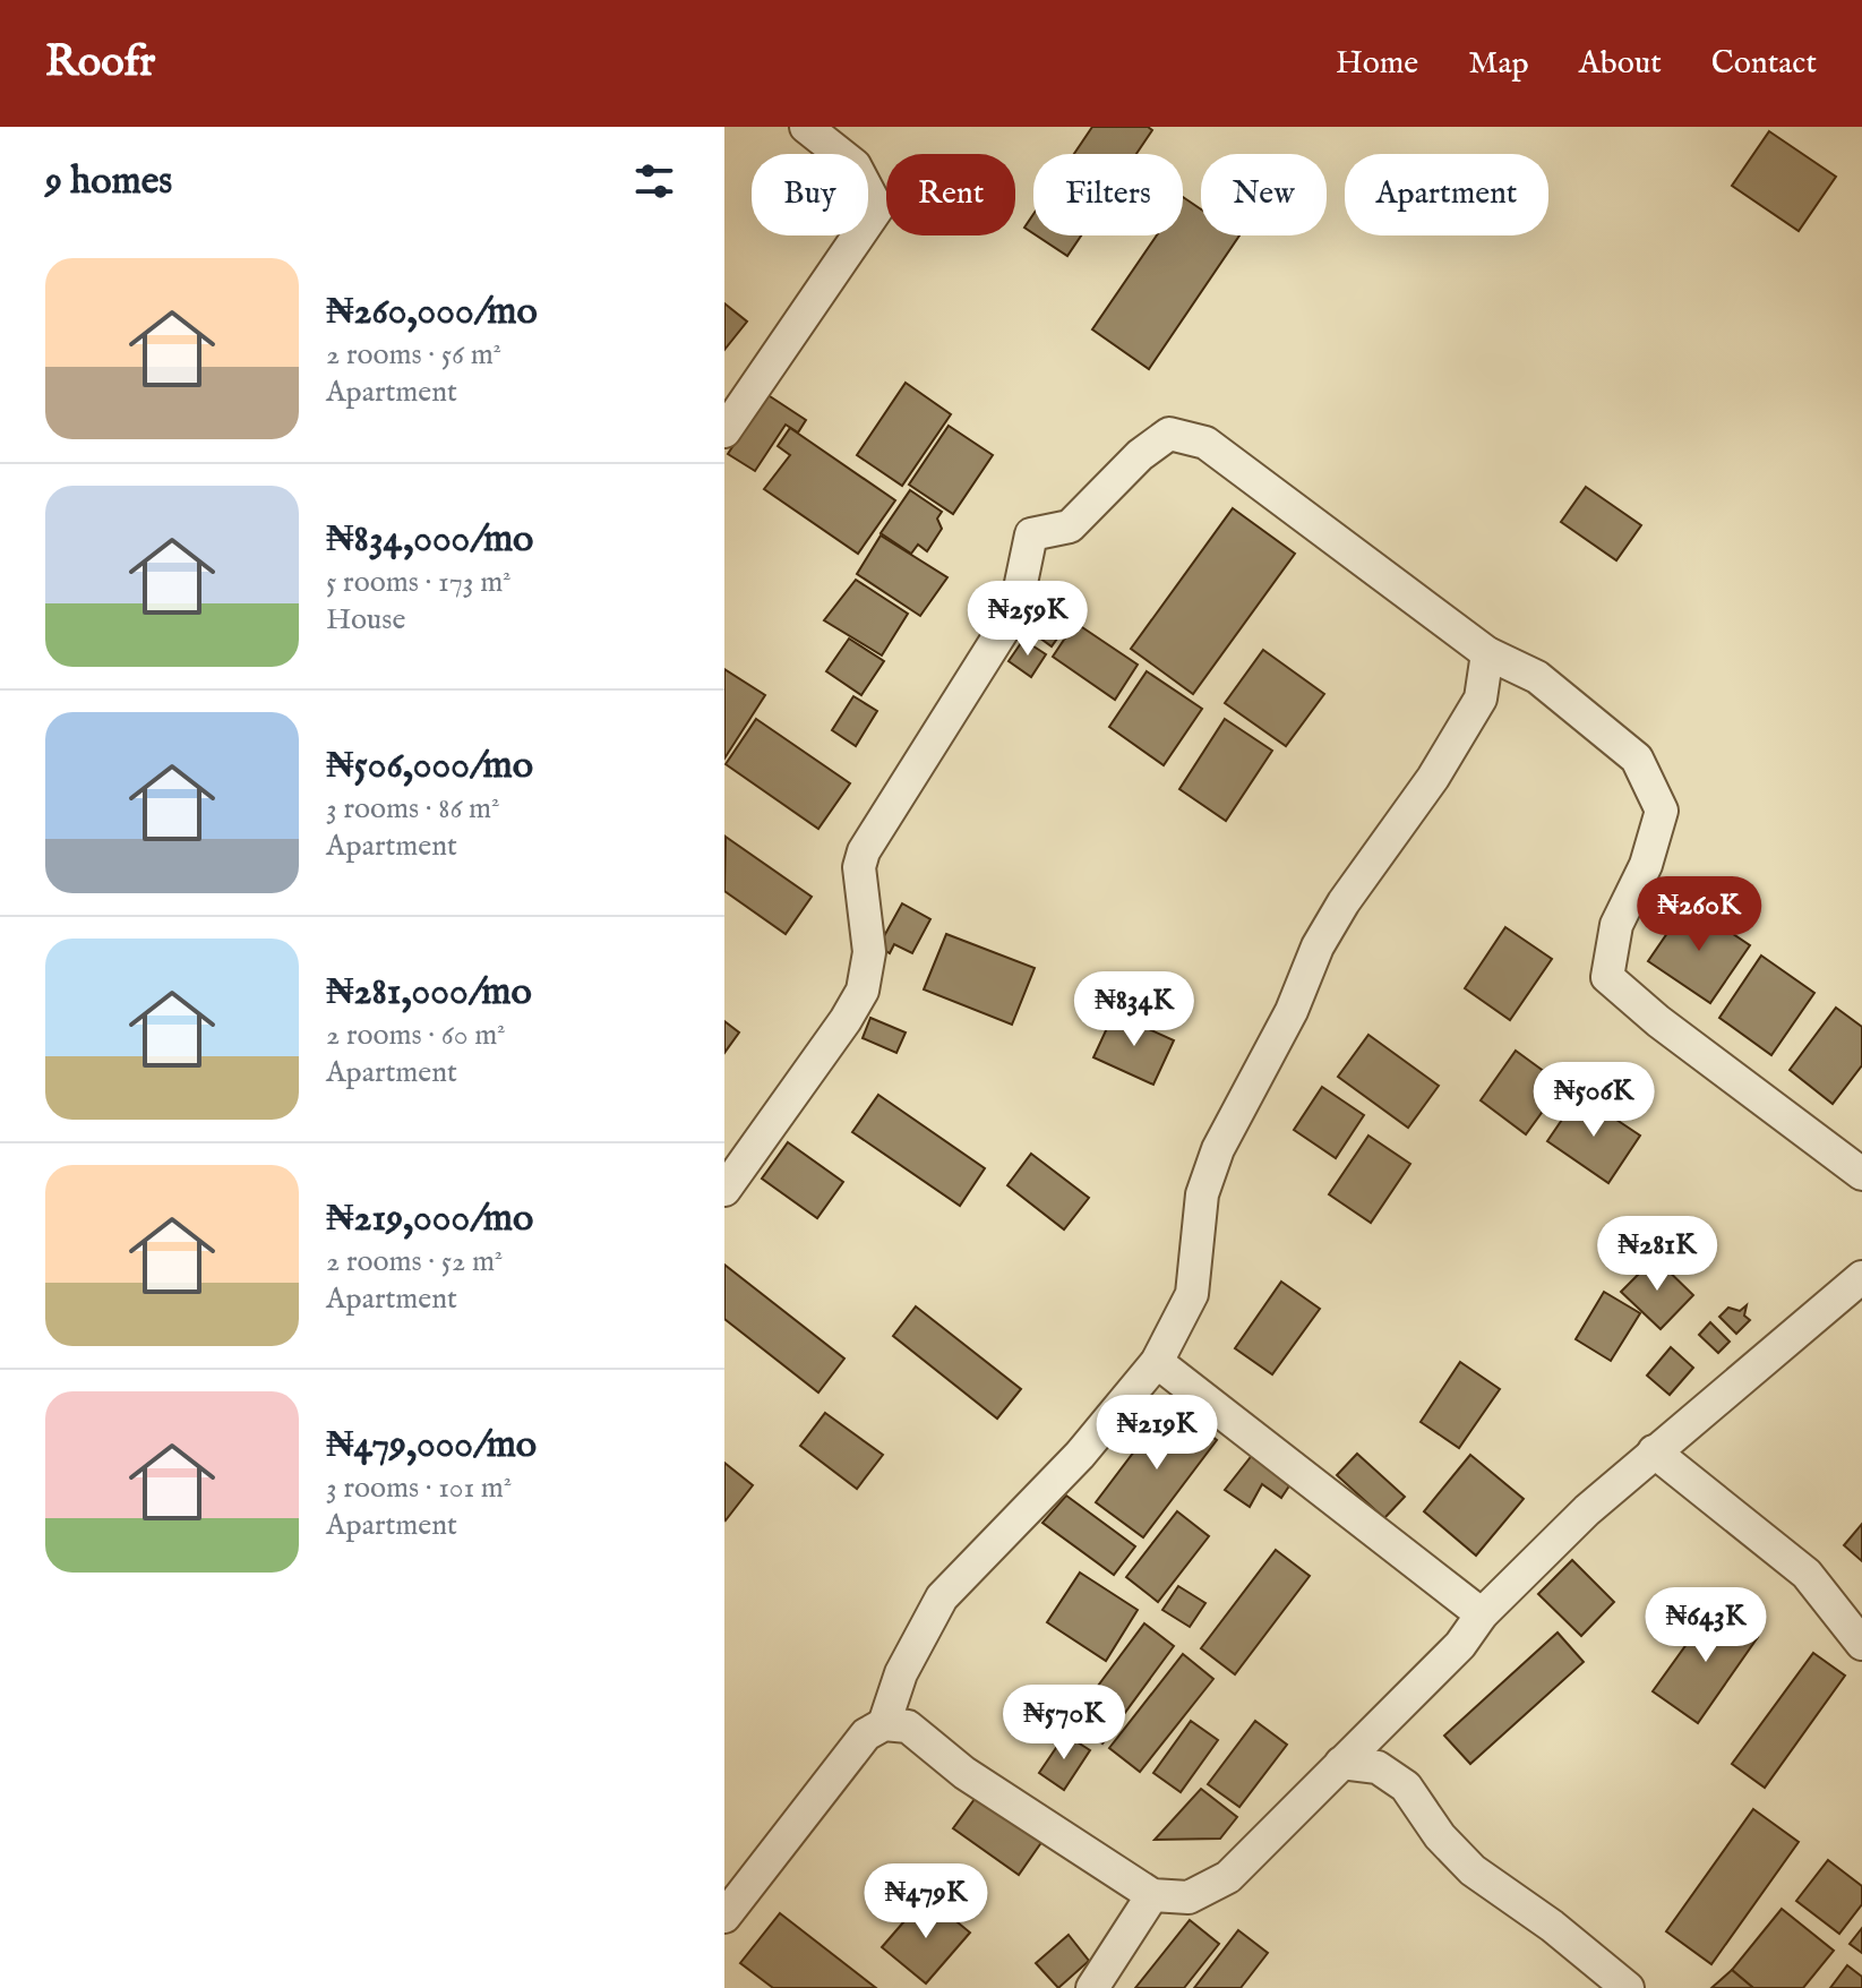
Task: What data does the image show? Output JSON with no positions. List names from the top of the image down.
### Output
{
  "page": {
    "header": "Roofr",
    "nav": [
      "Home",
      "Map",
      "About",
      "Contact"
    ],
    "heading": "9 homes",
    "chip": [
      "Buy",
      "Rent",
      "Filters",
      "New",
      "Apartment"
    ],
    "list": [
      {
        "name": "₦260,000/mo",
        "note": "2 rooms · 56 m² · Apartment"
      },
      {
        "name": "₦834,000/mo",
        "note": "5 rooms · 173 m² · House"
      },
      {
        "name": "₦506,000/mo",
        "note": "3 rooms · 86 m² · Apartment"
      },
      {
        "name": "₦281,000/mo",
        "note": "2 rooms · 60 m² · Apartment"
      },
      {
        "name": "₦219,000/mo",
        "note": "2 rooms · 52 m² · Apartment"
      },
      {
        "name": "₦479,000/mo",
        "note": "3 rooms · 101 m² · Apartment"
      }
    ],
    "price": [
      "₦259K",
      "₦260K",
      "₦834K",
      "₦506K",
      "₦281K",
      "₦219K",
      "₦643K",
      "₦570K",
      "₦479K"
    ]
  }
}
